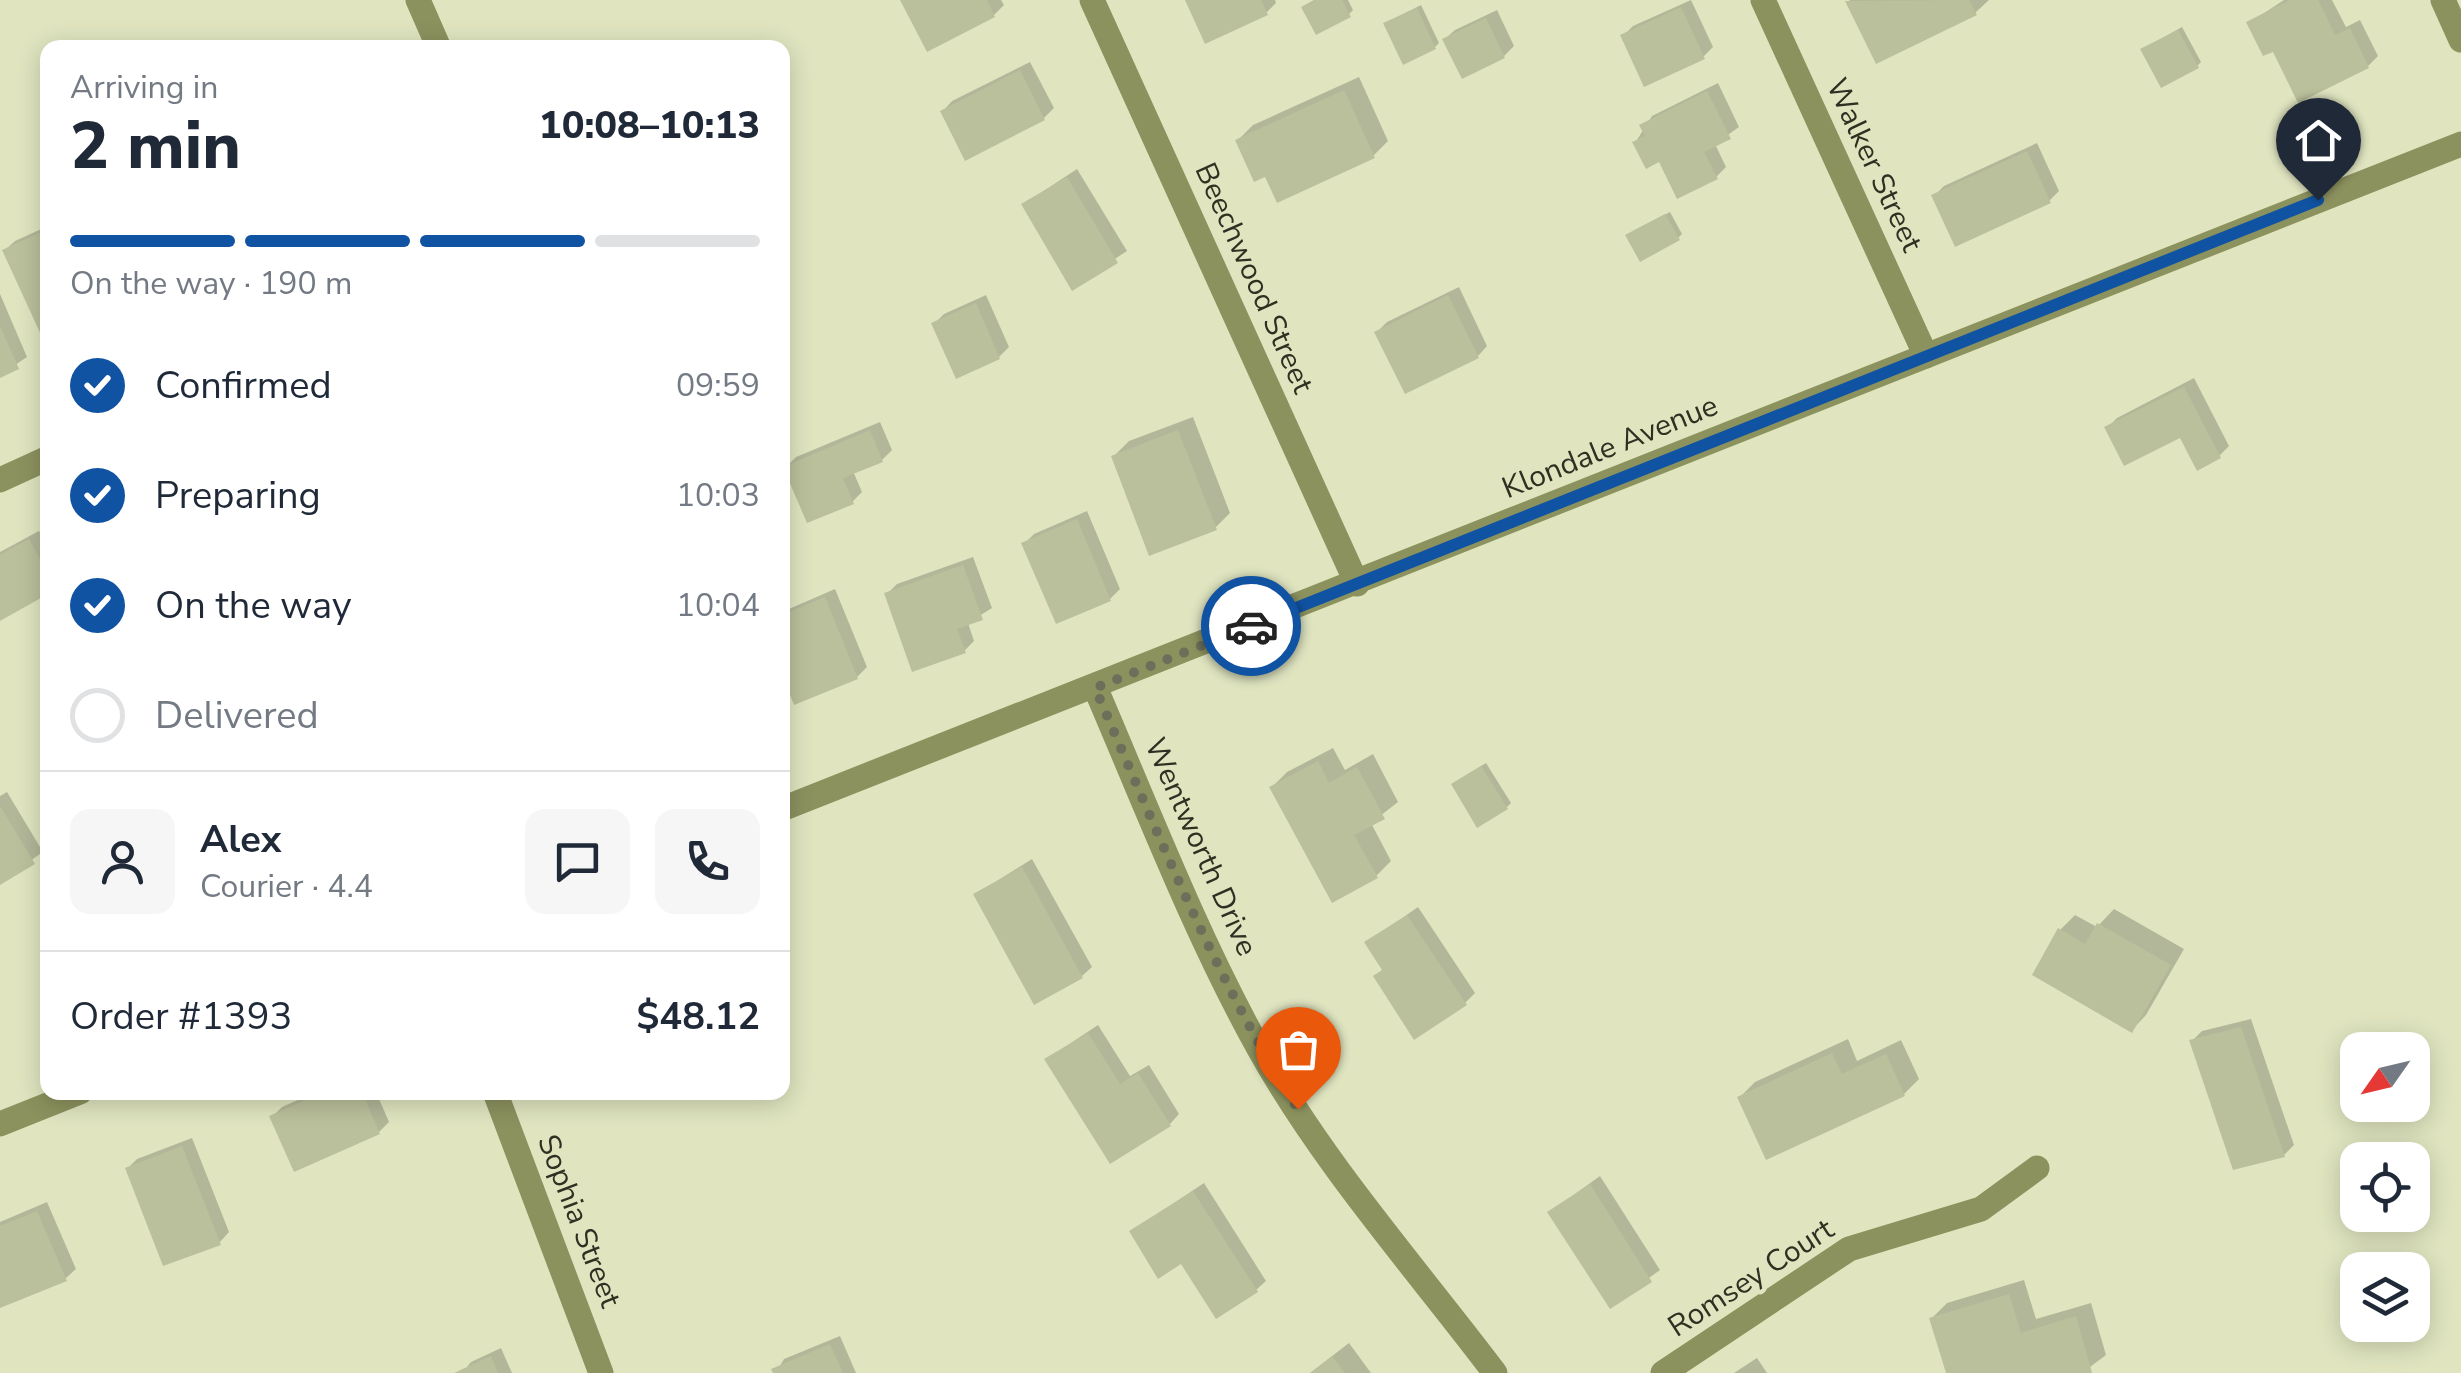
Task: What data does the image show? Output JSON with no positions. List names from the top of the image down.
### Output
{
  "streets": {
    "street": [
      "Walker Street",
      "Beechwood Street",
      "Klondale Avenue",
      "Wentworth Drive",
      "Sophia Street",
      "Romsey Court"
    ]
  },
  "crossings": [
    ["Walker Street", "Klondale Avenue"],
    ["Beechwood Street", "Klondale Avenue"],
    ["Klondale Avenue", "Wentworth Drive"]
  ],
  "north": "bottom left",
  "page": {
    "heading": ["2 min", "Arriving in", "10:08–10:13"],
    "panel": [
      "Alex",
      "Courier · 4.4",
      "Order #1393",
      "$48.12"
    ],
    "bar": "On the way · 190 m",
    "list": [
      ["Confirmed", "09:59"],
      ["Preparing", "10:03"],
      ["On the way", "10:04"],
      "Delivered"
    ]
  }
}
